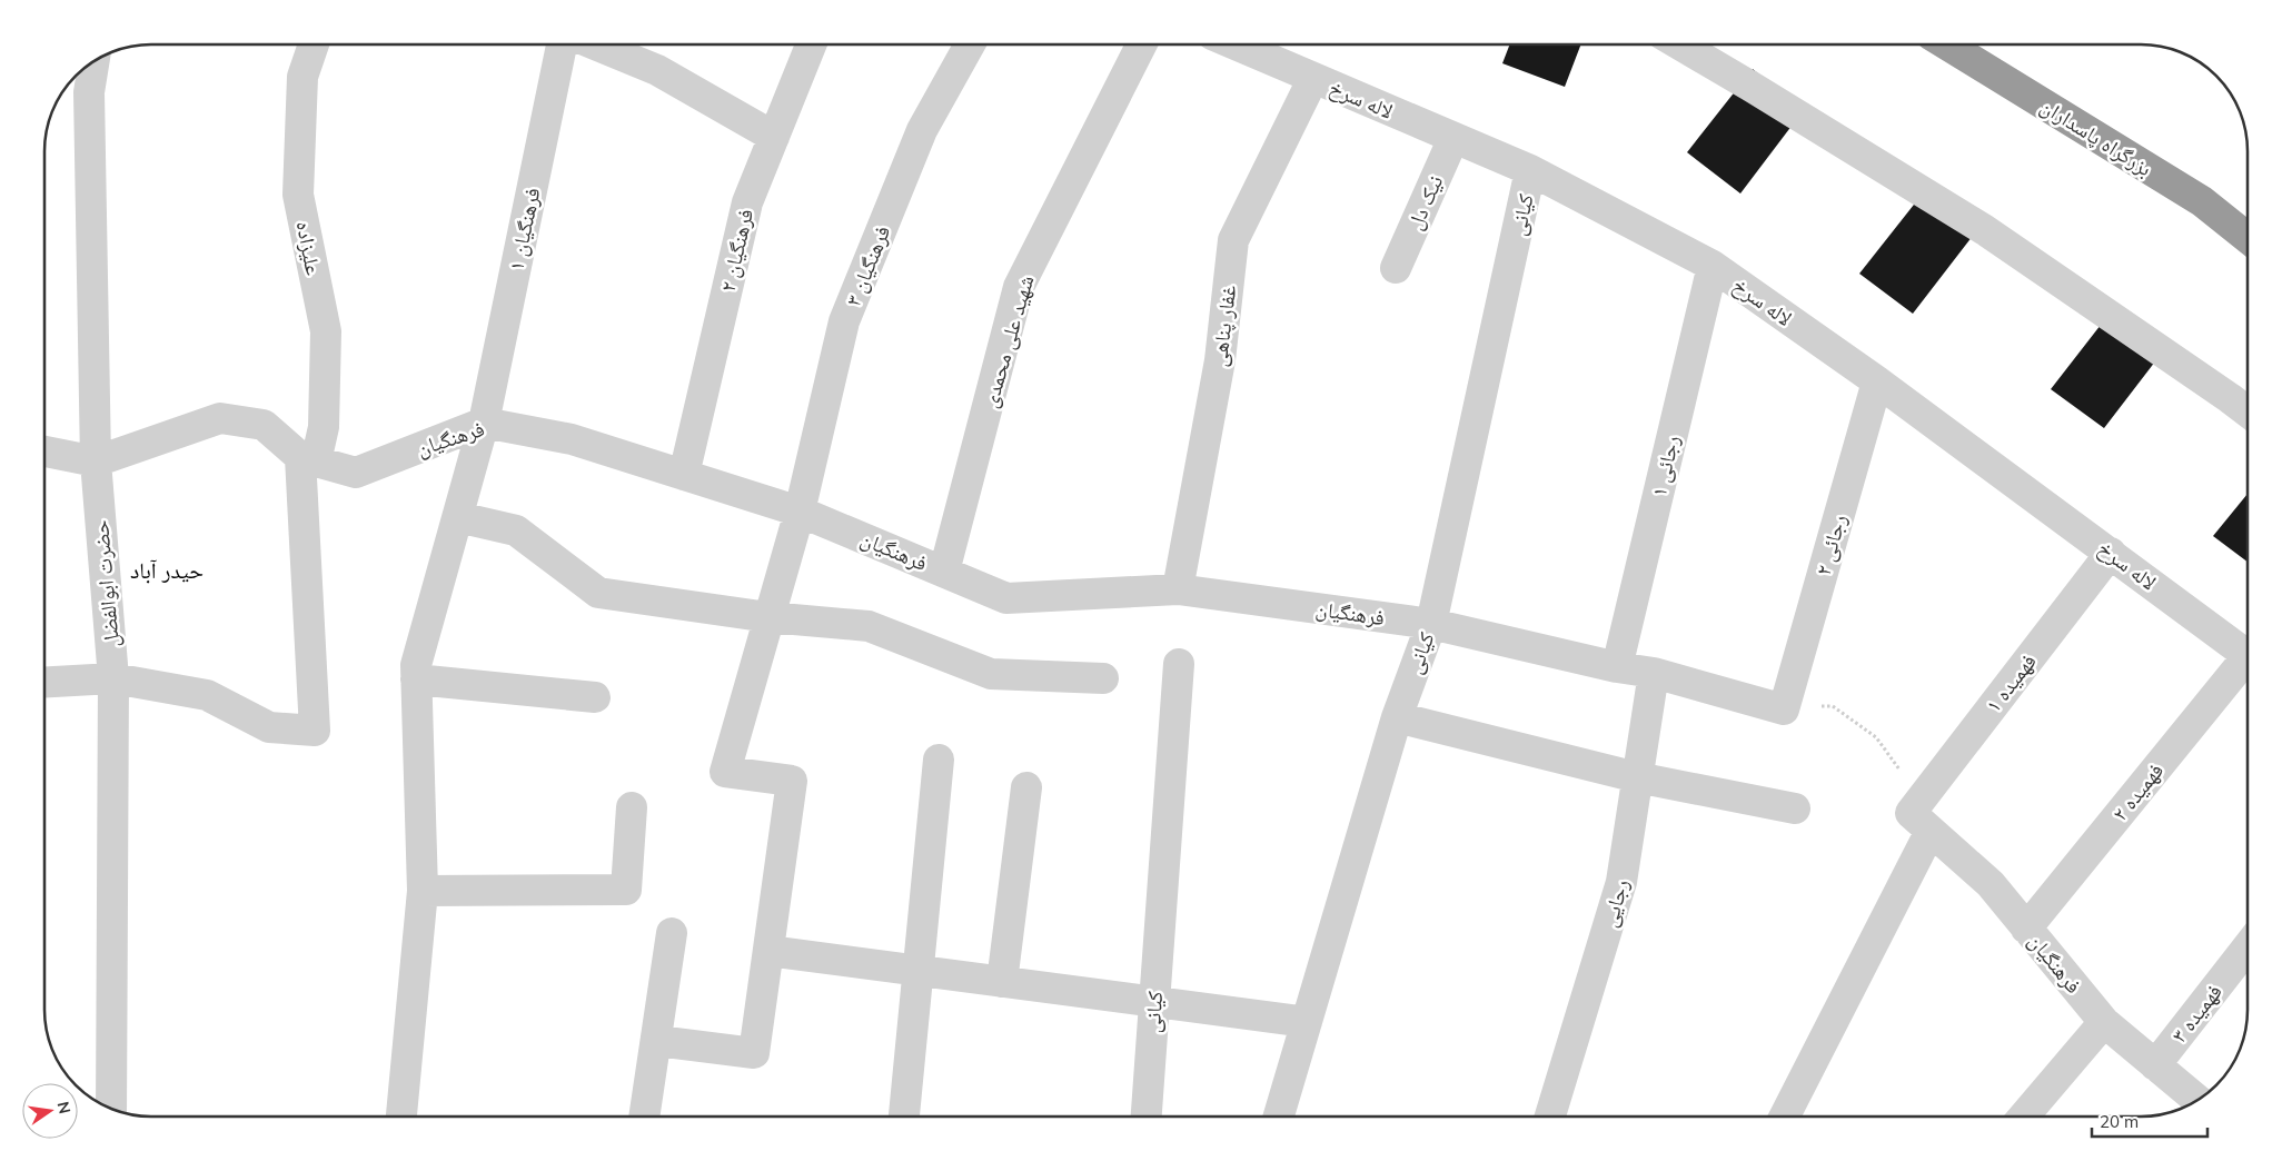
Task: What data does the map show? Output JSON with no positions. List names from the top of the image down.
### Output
{
  "streets": {
    "highway": ["بزرگراه پاسداران"],
    "street": [
      "لاله سرخ",
      "نیک دل",
      "کیانی",
      "فرهنگیان ۱",
      "علیزاده",
      "فرهنگیان ۲",
      "فرهنگیان ۳",
      "غفار پناهی",
      "شهید علی محمدی",
      "فرهنگیان",
      "رجائی ۱",
      "رجائی ۲",
      "حضرت ابوالفضل",
      "فهمیده ۱",
      "فهمیده ۲",
      "رجایی",
      "فهمیده ۳"
    ]
  },
  "crossings": [
    ["لاله سرخ", "نیک دل"],
    ["لاله سرخ", "کیانی"],
    ["لاله سرخ", "غفار پناهی"],
    ["لاله سرخ", "رجائی ۱"],
    ["لاله سرخ", "رجائی ۲"],
    ["لاله سرخ", "فهمیده ۱"],
    ["کیانی", "فرهنگیان"],
    ["فرهنگیان ۱", "فرهنگیان"],
    ["علیزاده", "فرهنگیان"],
    ["علیزاده", "حضرت ابوالفضل"],
    ["فرهنگیان ۲", "فرهنگیان"],
    ["فرهنگیان ۳", "فرهنگیان"],
    ["غفار پناهی", "فرهنگیان"],
    ["شهید علی محمدی", "فرهنگیان"],
    ["فرهنگیان", "رجائی ۱"],
    ["فرهنگیان", "رجائی ۲"],
    ["فرهنگیان", "حضرت ابوالفضل"],
    ["فرهنگیان", "فهمیده ۱"],
    ["فرهنگیان", "فهمیده ۲"],
    ["فرهنگیان", "رجایی"],
    ["فرهنگیان", "فهمیده ۳"]
  ],
  "districts": ["حیدر آباد"],
  "scale_bar": "20 m",
  "north": "right"
}
